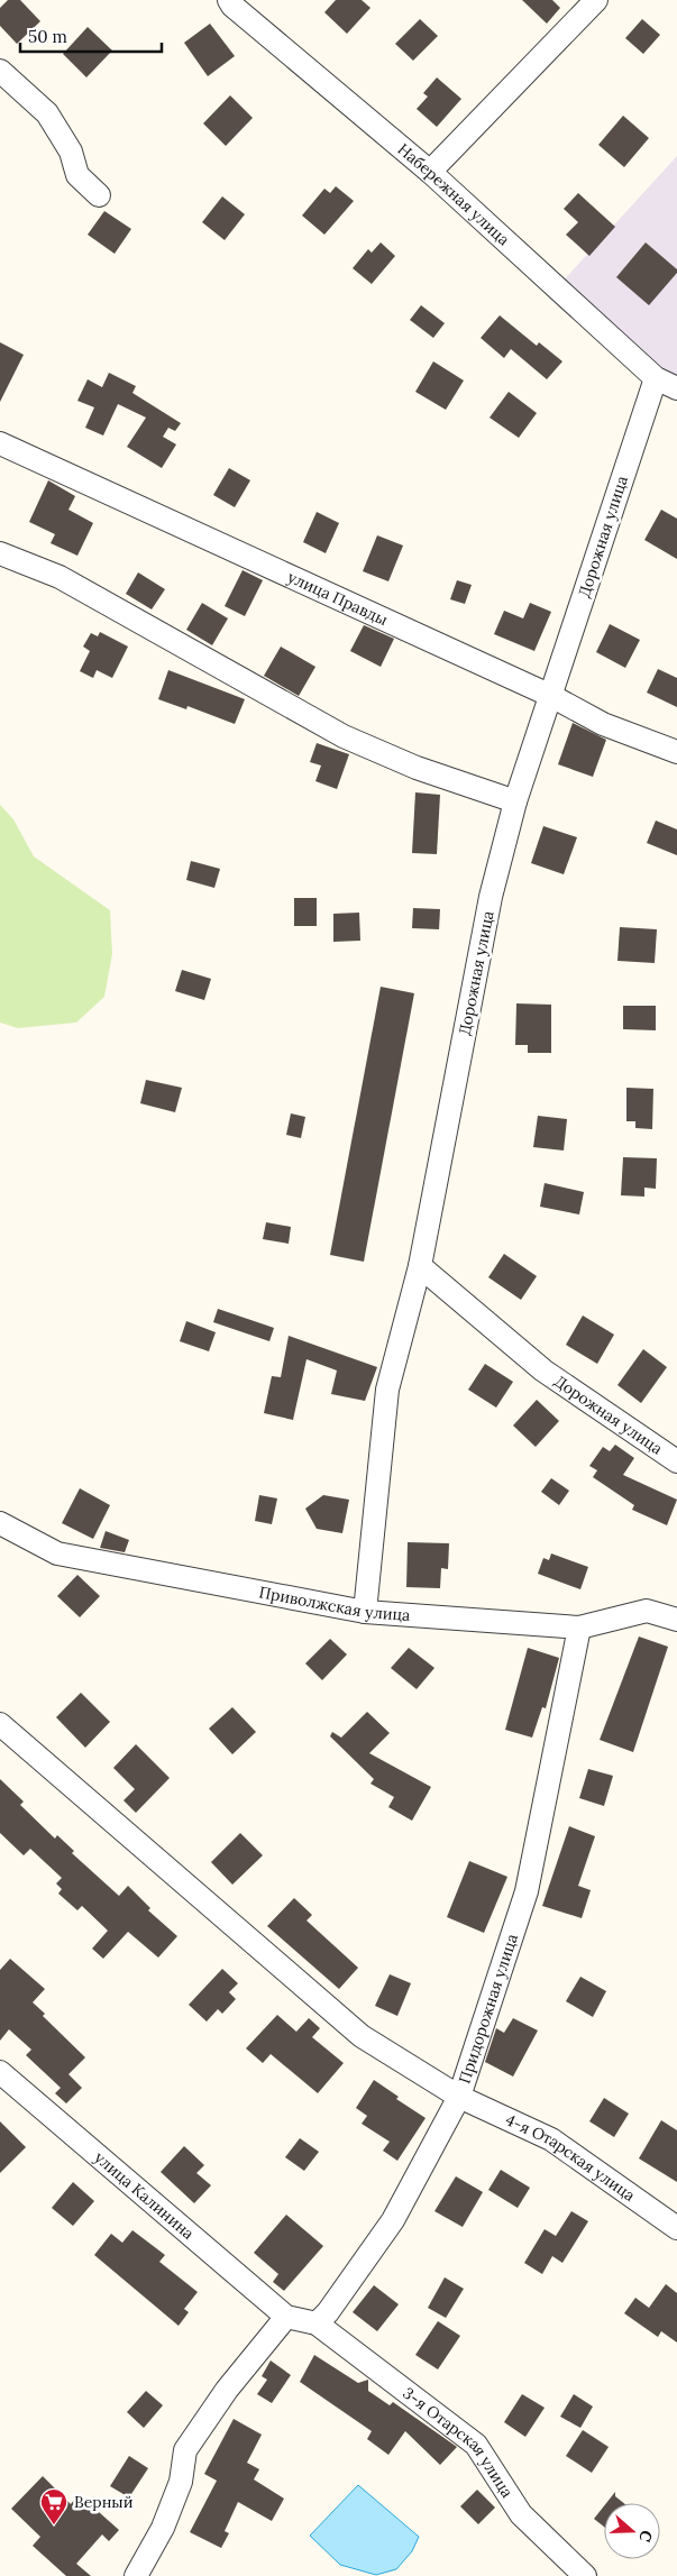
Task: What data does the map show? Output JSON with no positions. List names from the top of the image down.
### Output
{
  "streets": {
    "street": [
      "Набережная улица",
      "Дорожная улица",
      "улица Правды",
      "Приволжская улица",
      "Придорожная улица",
      "4-я Отарская улица",
      "улица Калинина",
      "3-я Отарская улица"
    ]
  },
  "crossings": [
    ["Набережная улица", "Дорожная улица"],
    ["Дорожная улица", "улица Правды"],
    ["Приволжская улица", "Придорожная улица"],
    ["Придорожная улица", "4-я Отарская улица"],
    ["Придорожная улица", "3-я Отарская улица"]
  ],
  "places": {
    "supermarket": ["Верный"]
  },
  "scale_bar": "50 m",
  "north": "right"
}
